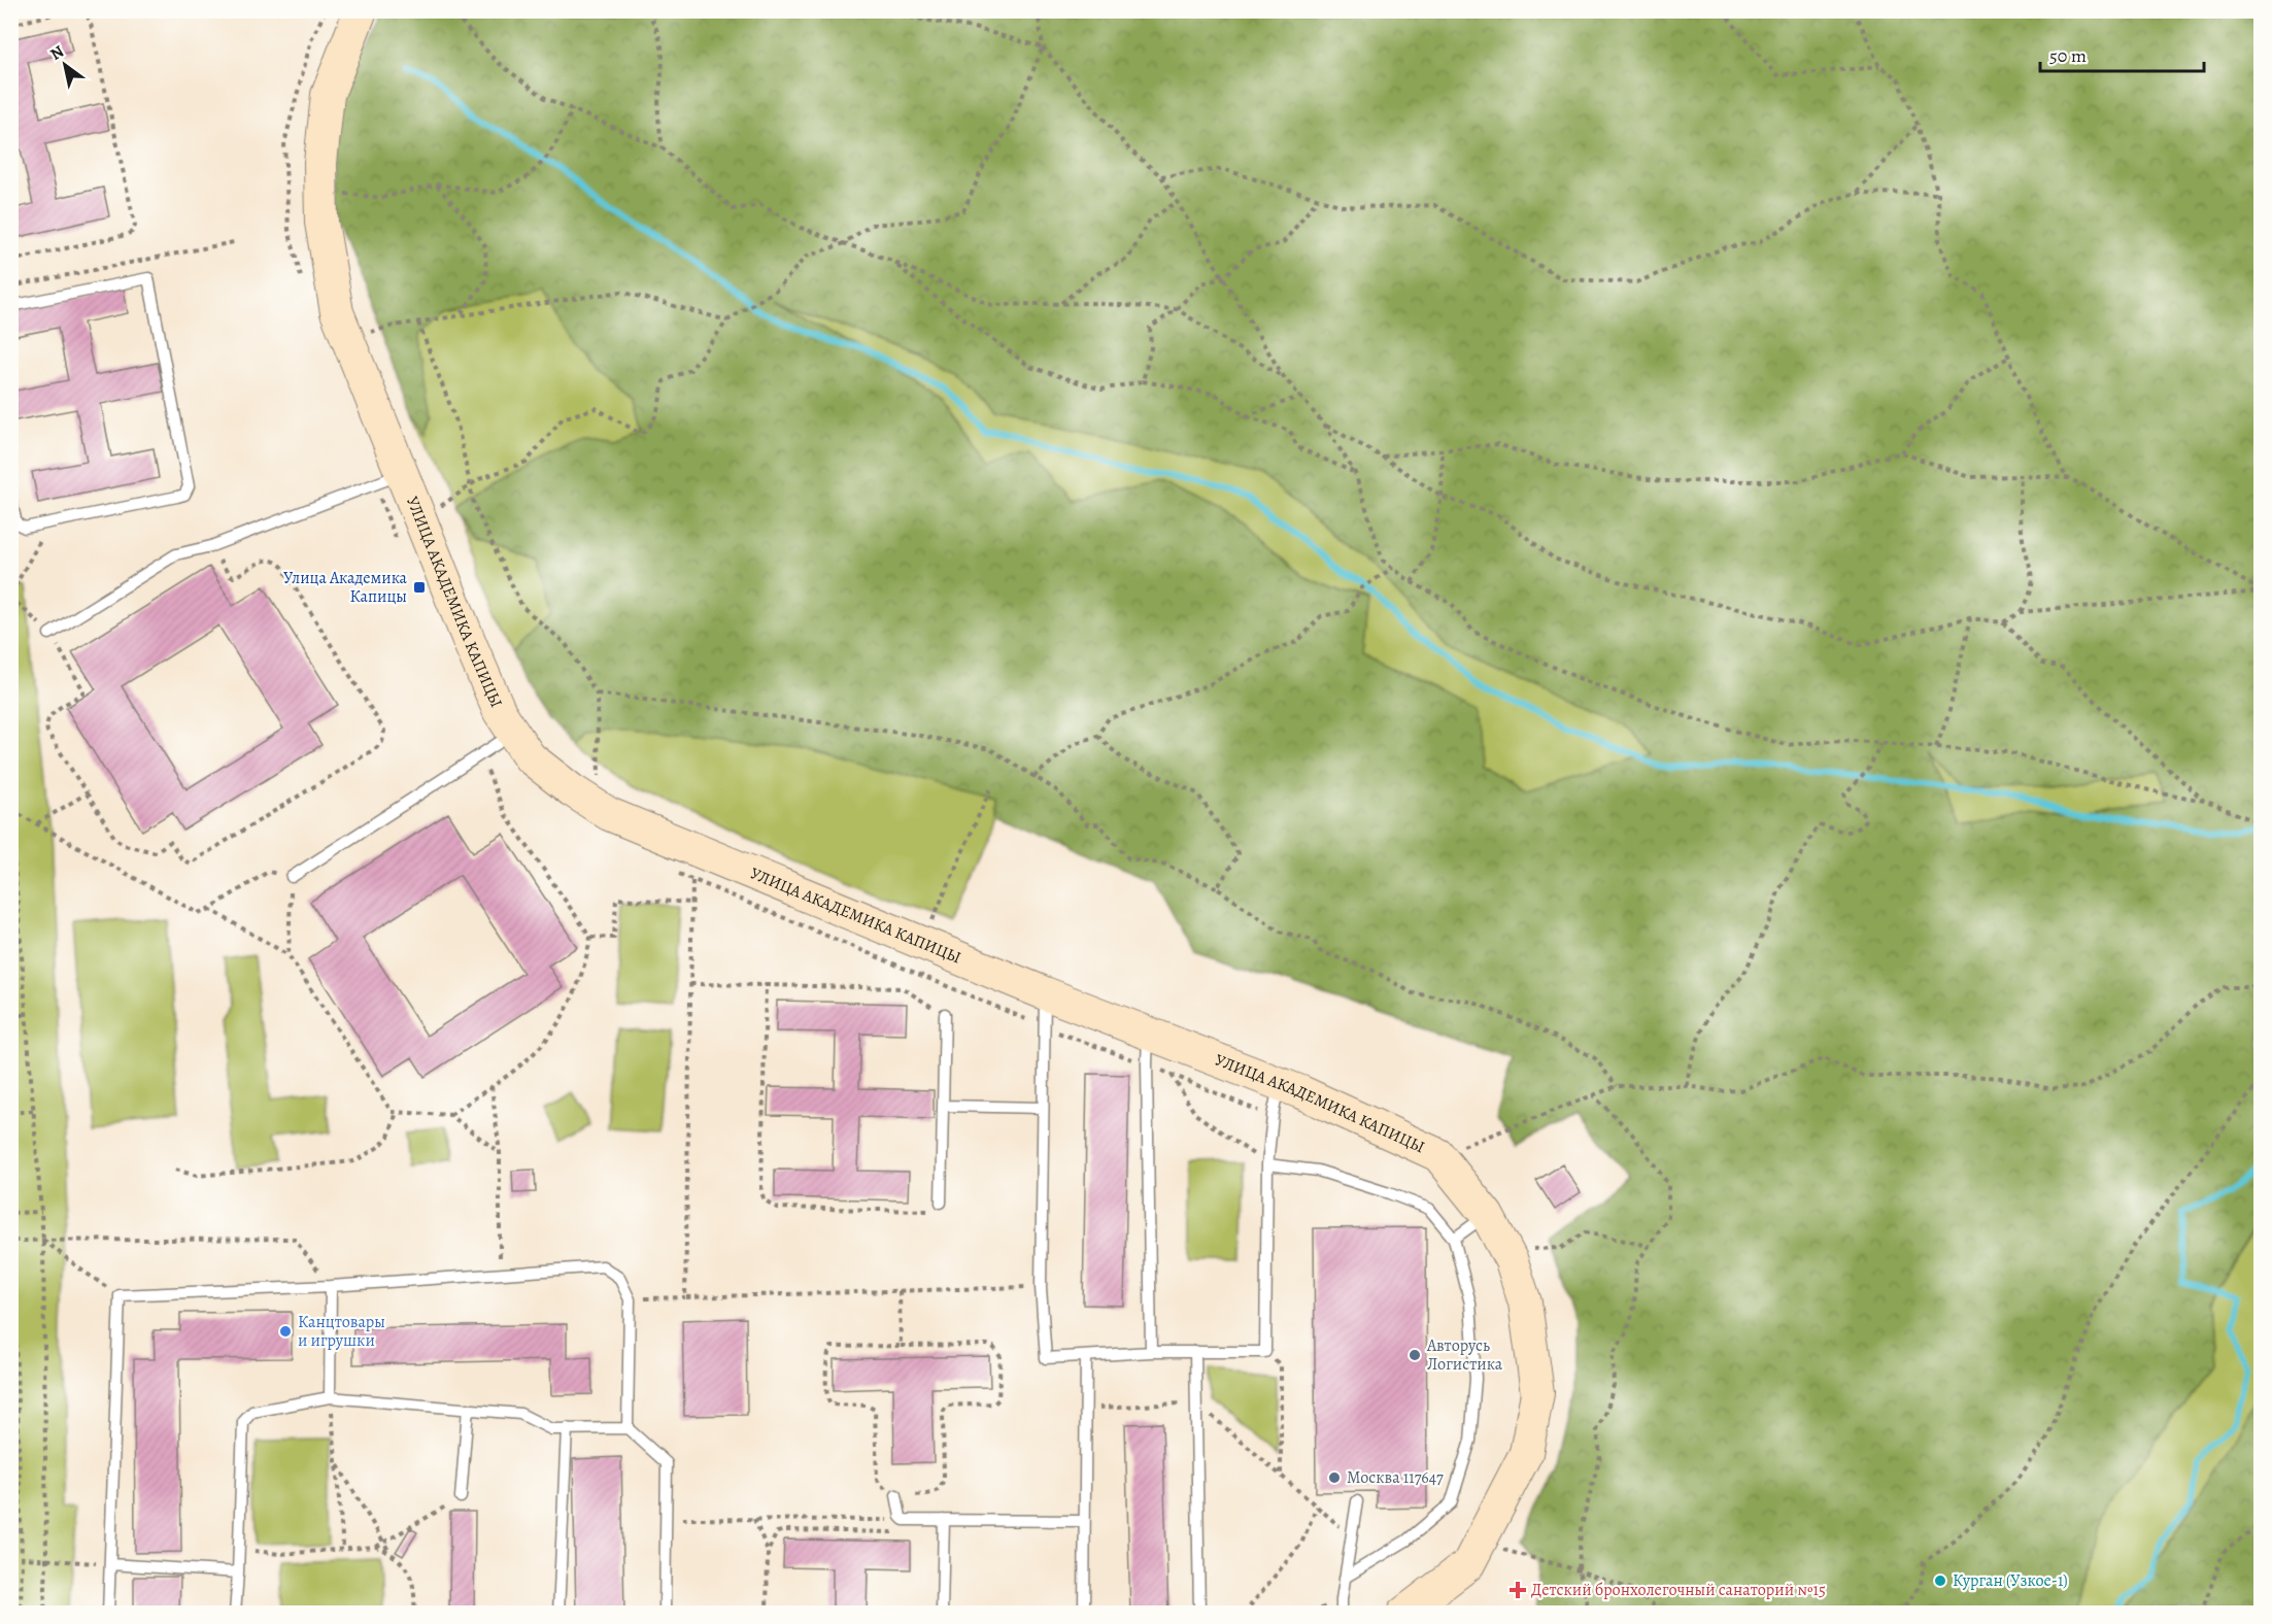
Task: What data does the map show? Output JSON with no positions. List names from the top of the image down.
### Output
{
  "streets": {
    "street": ["УЛИЦА АКАДЕМИКА КАПИЦЫ"]
  },
  "places": {
    "transit": ["Улица Академика Капицы"],
    "other": [
      "Канцтовары и игрушки",
      "Авторусь Логистика",
      "Москва 117647",
      "Курган (Узкое-1)"
    ],
    "health": ["Детский бронхолегочный санаторий №15"]
  },
  "scale_bar": "50 m",
  "north": "top left"
}
